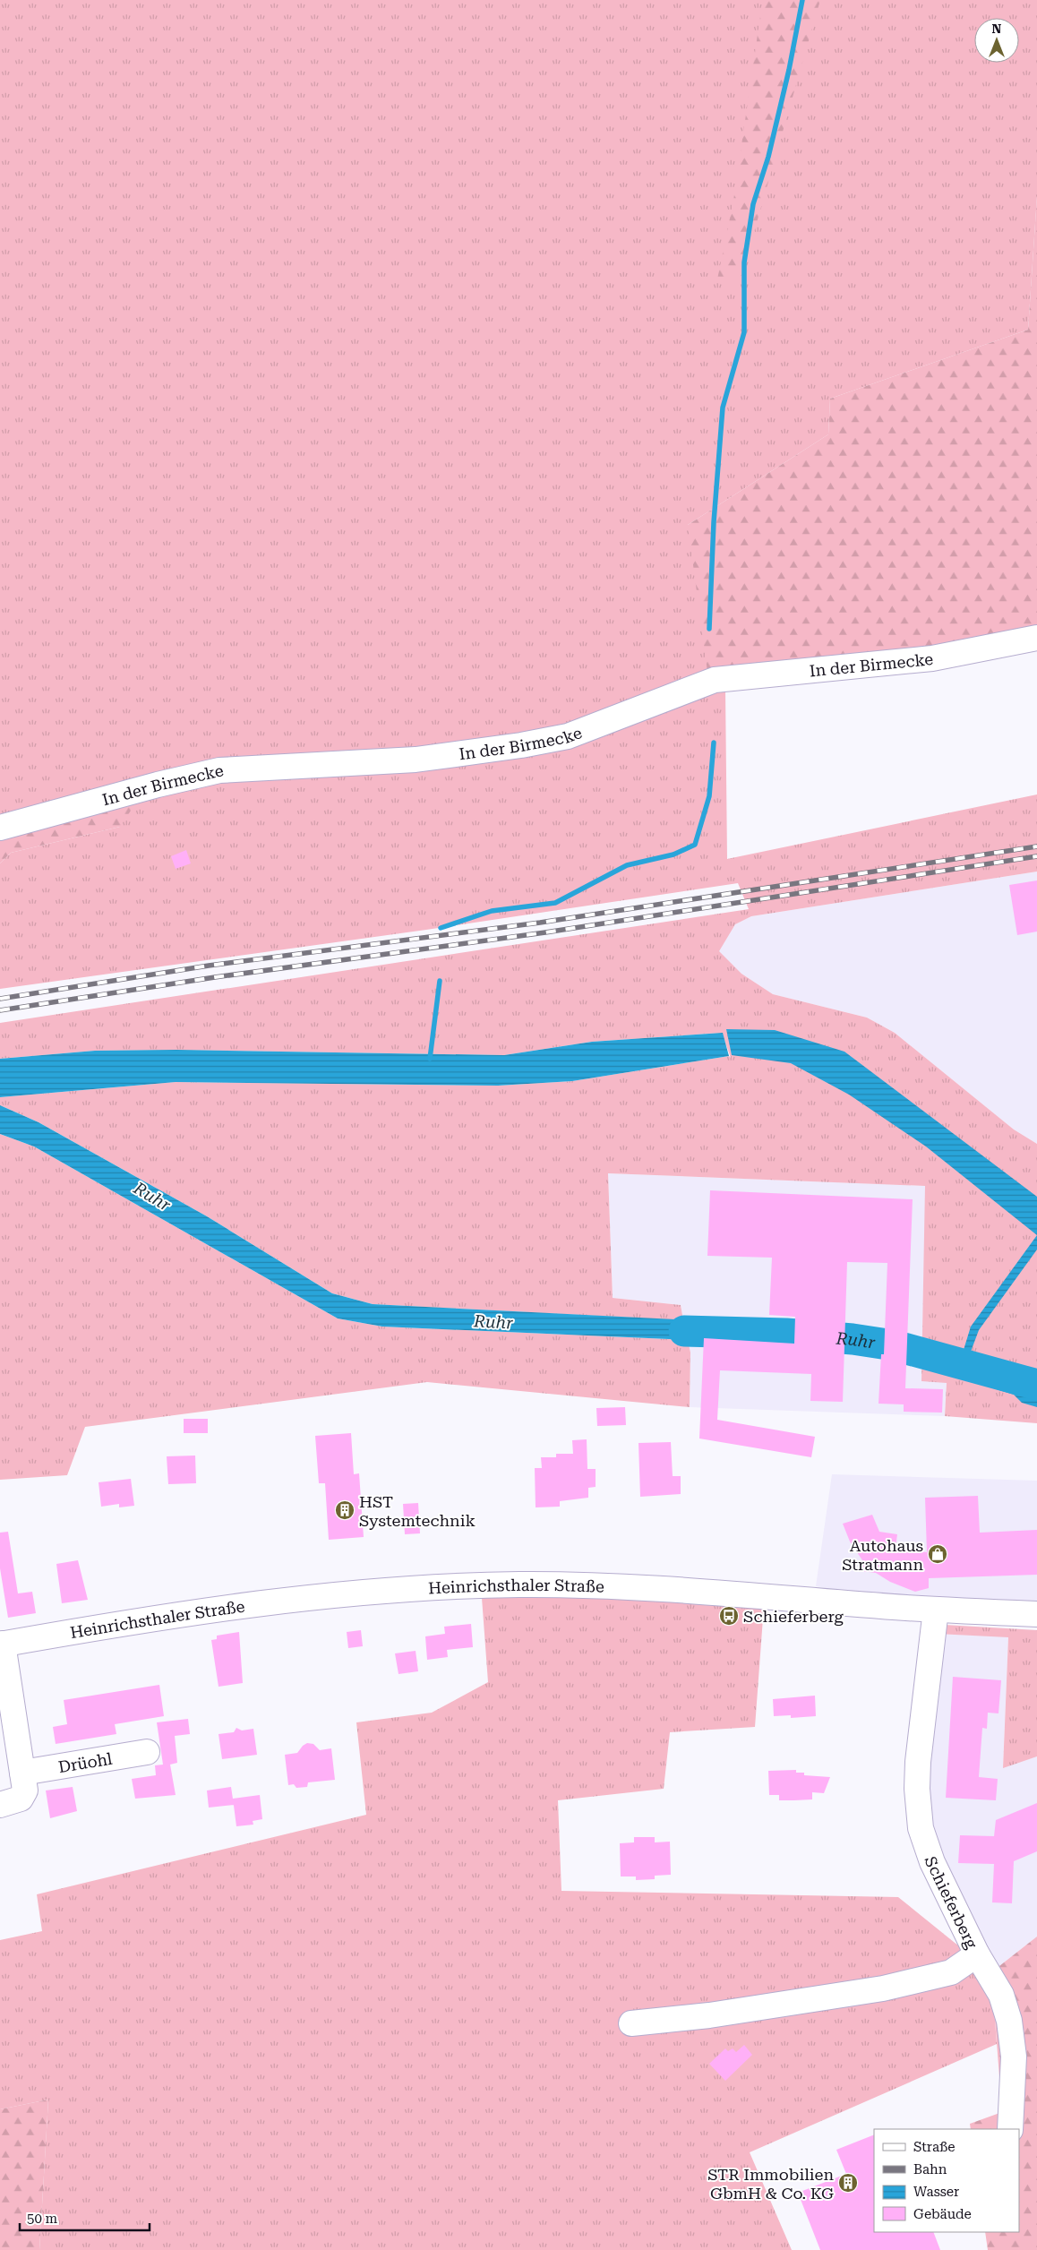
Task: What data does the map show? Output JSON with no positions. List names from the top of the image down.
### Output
{
  "streets": {
    "street": [
      "In der Birmecke",
      "Heinrichsthaler Straße",
      "Drüohl",
      "Schieferberg"
    ]
  },
  "crossings": [
    ["Heinrichsthaler Straße", "Schieferberg"]
  ],
  "water": ["Ruhr"],
  "places": {
    "building": ["HST Systemtechnik", "STR Immobilien GbmH & Co. KG"],
    "shop": ["Autohaus Stratmann"],
    "bus stop": ["Schieferberg"]
  },
  "legend": [
    "Straße",
    "Bahn",
    "Wasser",
    "Gebäude"
  ],
  "scale_bar": "50 m",
  "north": "top"
}
